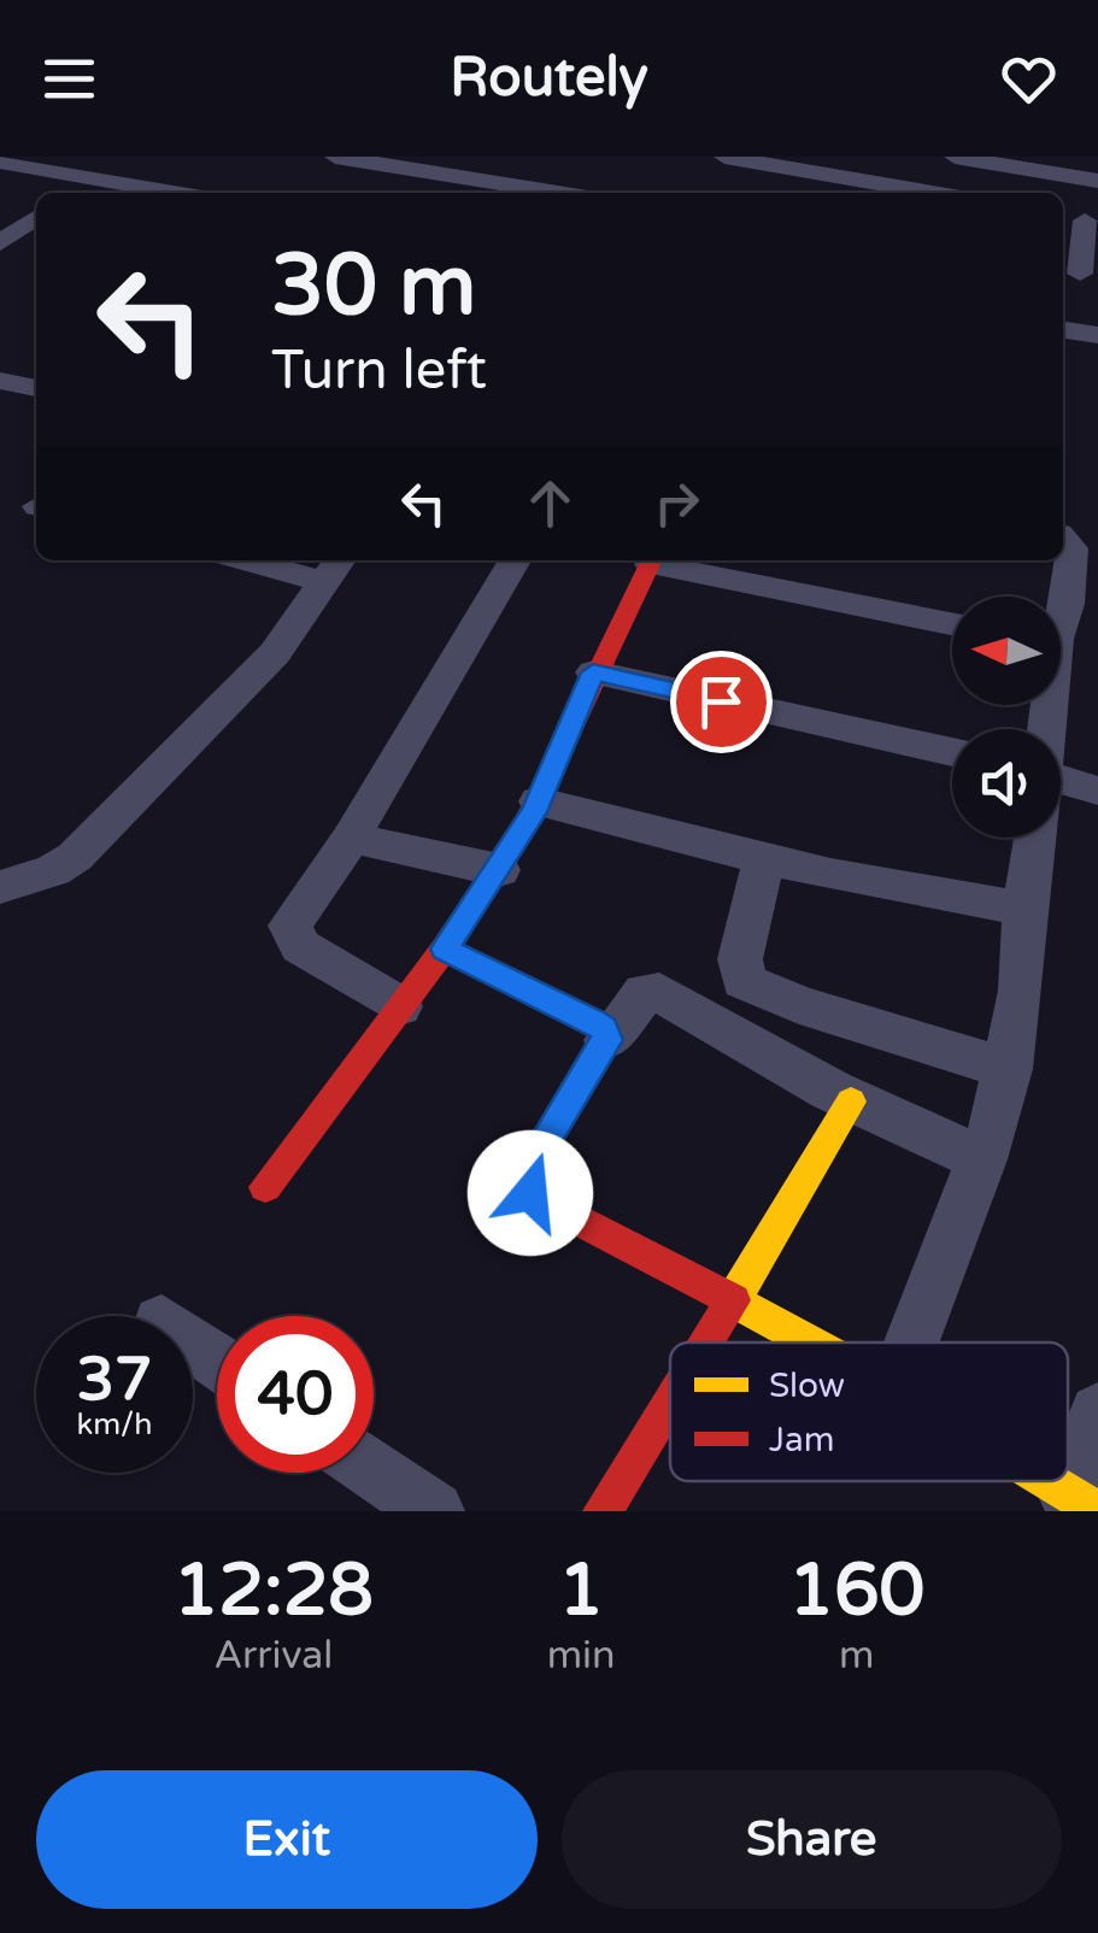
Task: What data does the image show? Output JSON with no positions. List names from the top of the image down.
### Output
{
  "legend": ["Slow", "Jam"],
  "north": "left",
  "page": {
    "header": "Routely",
    "turn": ["30 m", "Turn left"],
    "speed": "37 km/h",
    "limit": "40",
    "eta": [
      "12:28",
      "Arrival",
      "1",
      "min",
      "160",
      "m"
    ],
    "buttons": ["Exit", "Share"]
  }
}
